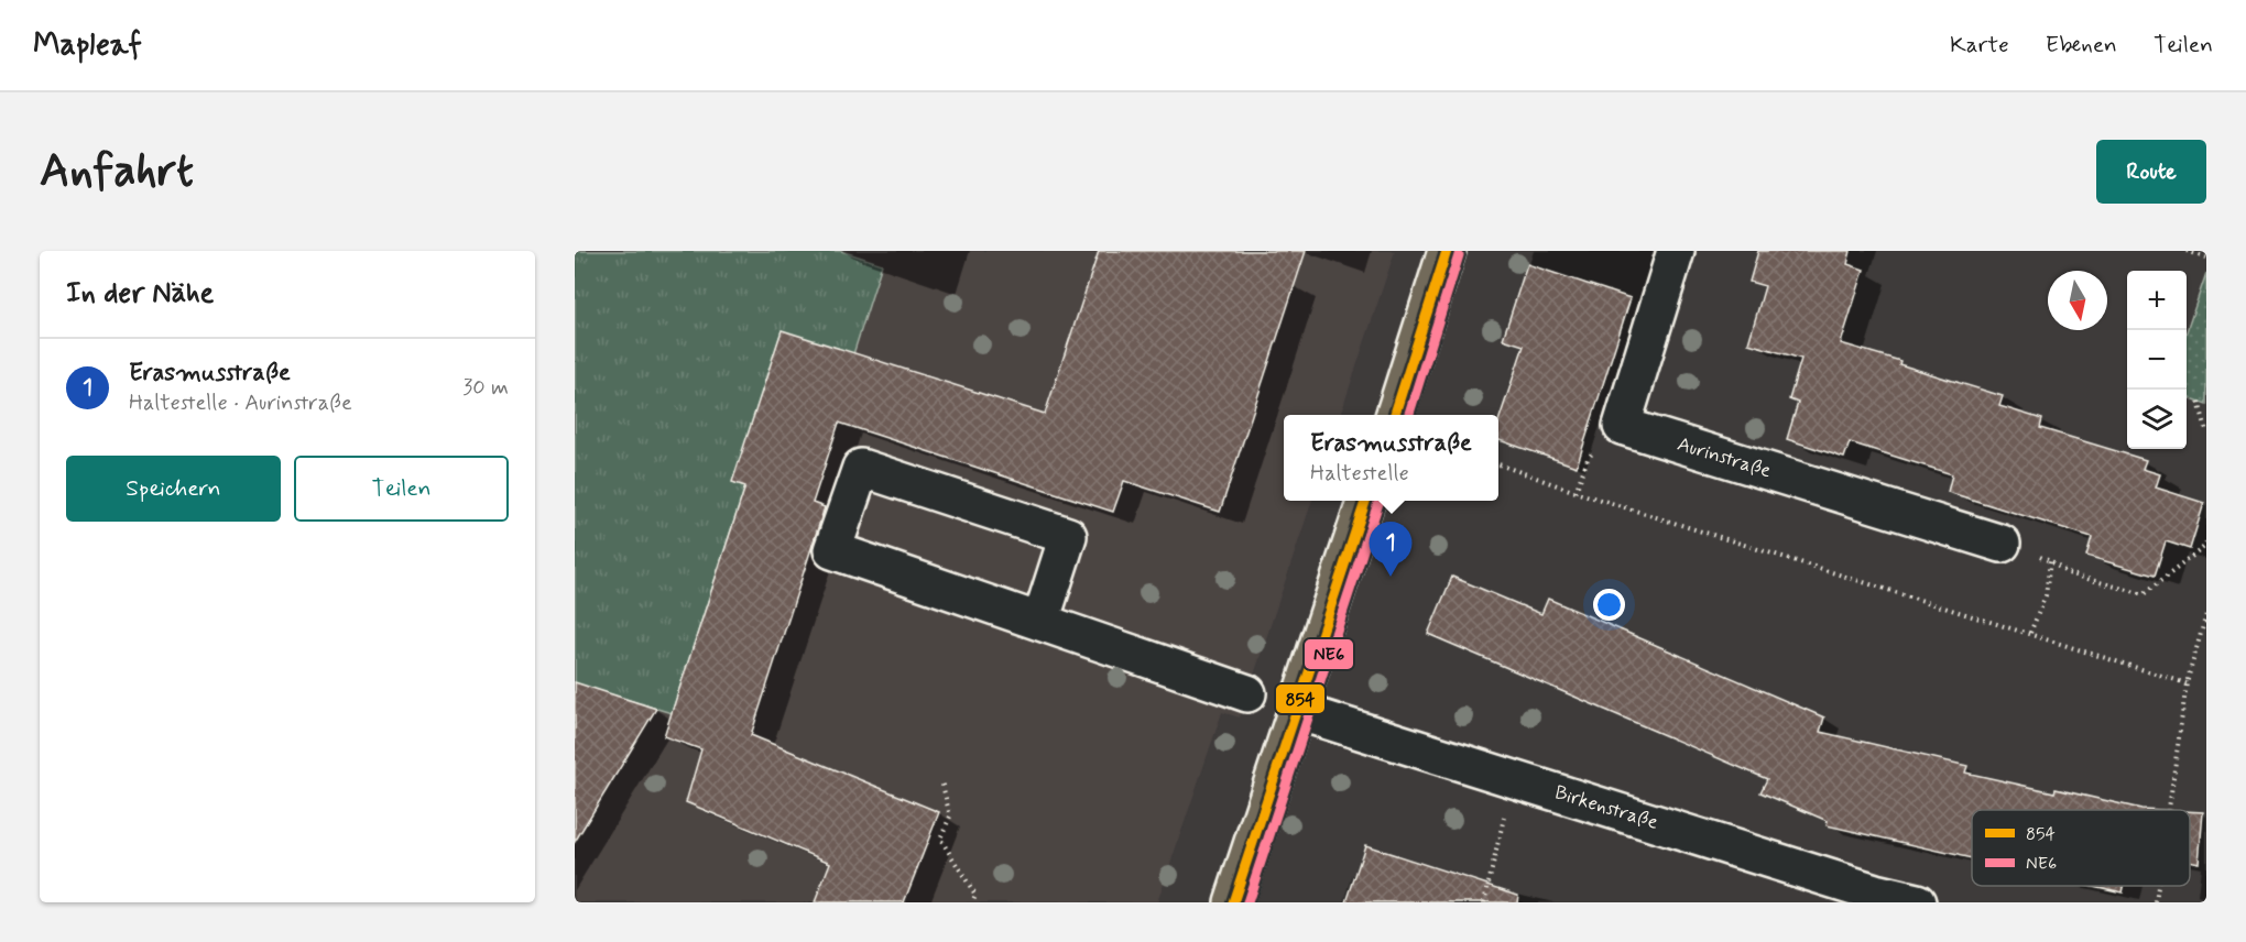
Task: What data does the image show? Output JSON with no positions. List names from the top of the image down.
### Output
{
  "streets": {
    "street": ["Aurinstraße", "Birkenstraße"]
  },
  "lines": ["transit line 854", "transit line NE6"],
  "legend": ["854", "NE6"],
  "north": "bottom",
  "page": {
    "header": "Mapleaf",
    "nav": ["Karte", "Ebenen", "Teilen"],
    "buttons": [
      "Route",
      ["Speichern", "Teilen"]
    ],
    "title": "Anfahrt",
    "heading": "In der Nähe",
    "map_buttons": ["+", "−"],
    "list": [
      {
        "mark": "1",
        "name": "Erasmusstraße",
        "note": "Haltestelle · Aurinstraße",
        "value": "30 m"
      }
    ],
    "popup": ["Erasmusstraße", "Haltestelle"],
    "pins": "1"
  }
}
